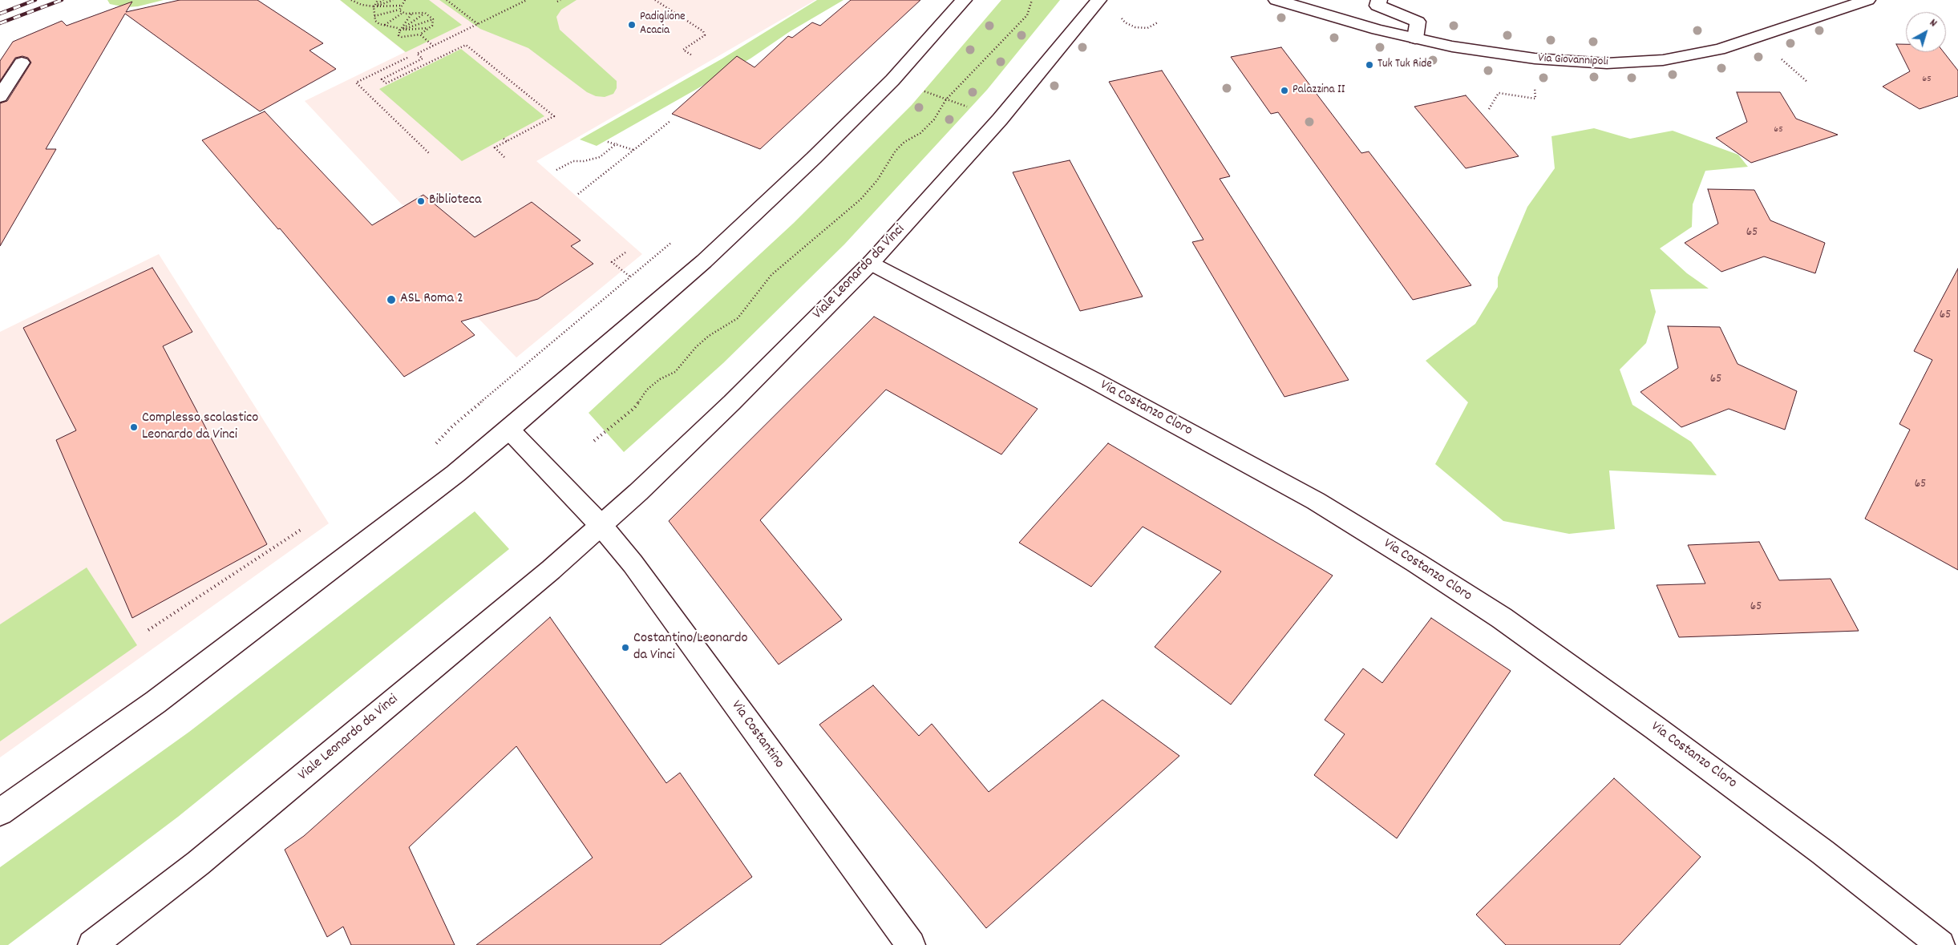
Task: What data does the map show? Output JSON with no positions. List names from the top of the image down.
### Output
{
  "streets": {
    "street": [
      "Via Giovannipoli",
      "Viale Leonardo da Vinci",
      "Via Costanzo Cloro",
      "Via Costantino"
    ]
  },
  "crossings": [
    ["Viale Leonardo da Vinci", "Via Costanzo Cloro"],
    ["Viale Leonardo da Vinci", "Via Costantino"]
  ],
  "places": [
    "Padiglione Acacia",
    "Tuk Tuk Ride",
    "Palazzina II",
    "Biblioteca",
    "ASL Roma 2",
    "Complesso scolastico Leonardo da Vinci",
    "Costantino/Leonardo da Vinci"
  ],
  "house_numbers": [
    "65",
    "65",
    "65",
    "65",
    "65",
    "65",
    "65"
  ],
  "north": "top right"
}
